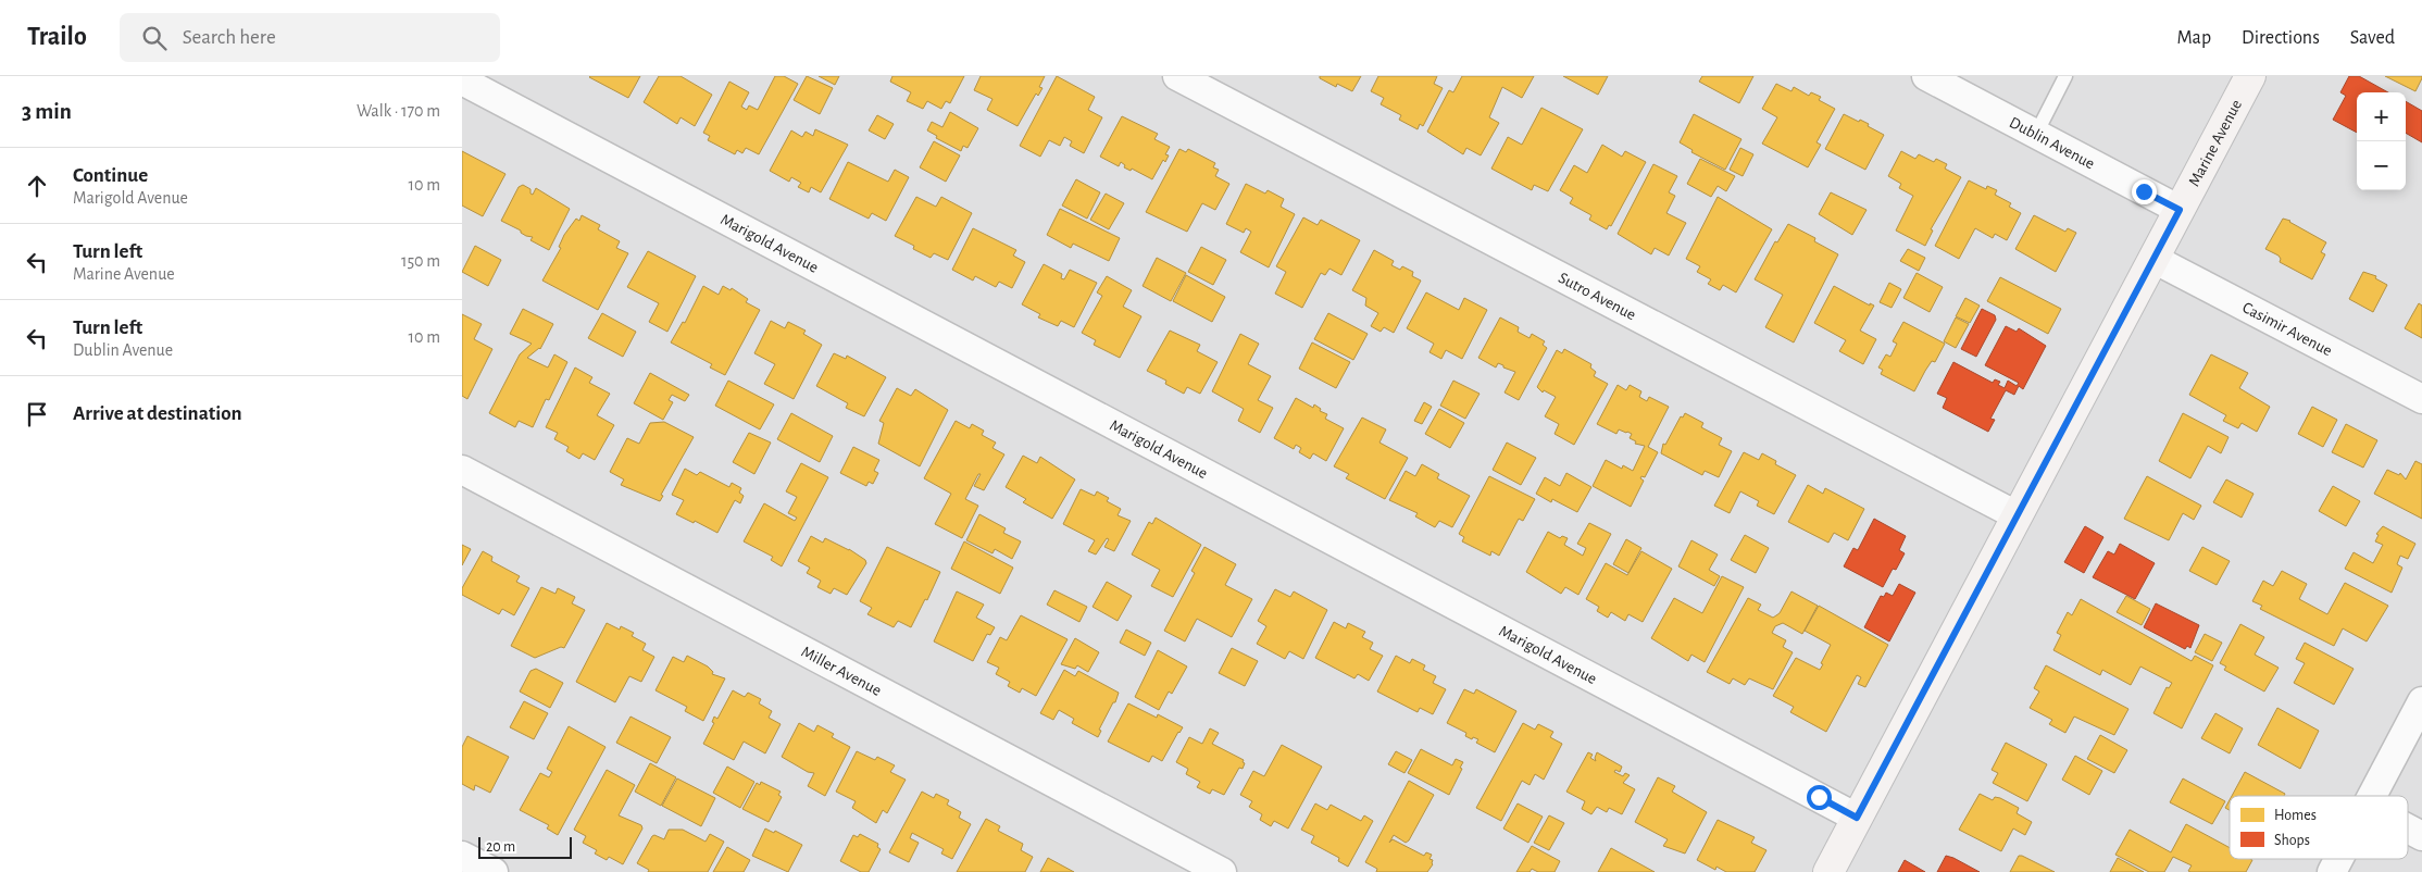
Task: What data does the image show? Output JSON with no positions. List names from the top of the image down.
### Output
{
  "streets": {
    "main road": ["Marine Avenue"],
    "street": [
      "Dublin Avenue",
      "Marigold Avenue",
      "Sutro Avenue",
      "Casimir Avenue",
      "Miller Avenue"
    ]
  },
  "crossings": [
    ["Marine Avenue", "Dublin Avenue"],
    ["Marine Avenue", "Marigold Avenue"],
    ["Marine Avenue", "Sutro Avenue"],
    ["Marine Avenue", "Casimir Avenue"]
  ],
  "legend": ["Homes", "Shops"],
  "scale_bar": "20 m",
  "page": {
    "header": "Trailo",
    "search": "Search here",
    "nav": ["Map", "Directions", "Saved"],
    "heading": ["3 min", "Walk · 170 m"],
    "map_buttons": ["+", "−"],
    "list": [
      ["Continue", "Marigold Avenue", "10 m"],
      ["Turn left", "Marine Avenue", "150 m"],
      ["Turn left", "Dublin Avenue", "10 m"],
      "Arrive at destination"
    ],
    "scale": "20 m"
  }
}
